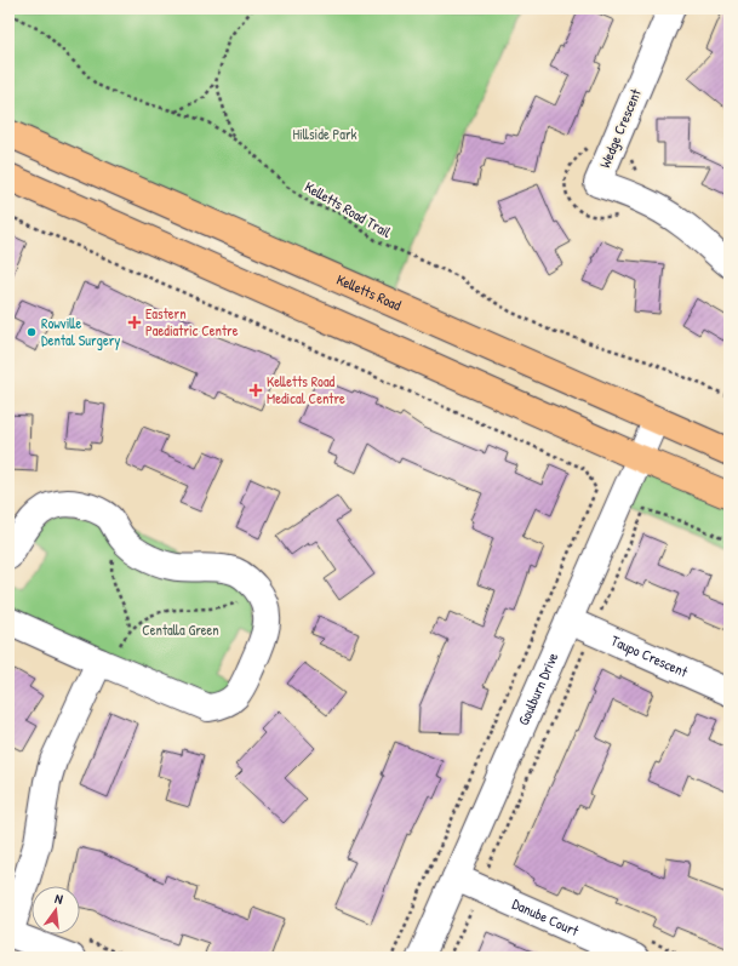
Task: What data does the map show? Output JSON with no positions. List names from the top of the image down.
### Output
{
  "streets": {
    "main road": ["Kelletts Road"],
    "street": [
      "Wedge Crescent",
      "Taupo Crescent",
      "Goulburn Drive",
      "Danube Court"
    ],
    "path": ["Kelletts Road Trail"]
  },
  "crossings": [
    ["Kelletts Road", "Goulburn Drive"],
    ["Taupo Crescent", "Goulburn Drive"],
    ["Goulburn Drive", "Danube Court"]
  ],
  "parks": ["Hillside Park", "Centalla Green"],
  "places": {
    "health": ["Eastern Paediatric Centre", "Kelletts Road Medical Centre"],
    "other": ["Rowville Dental Surgery"]
  },
  "north": "top"
}
